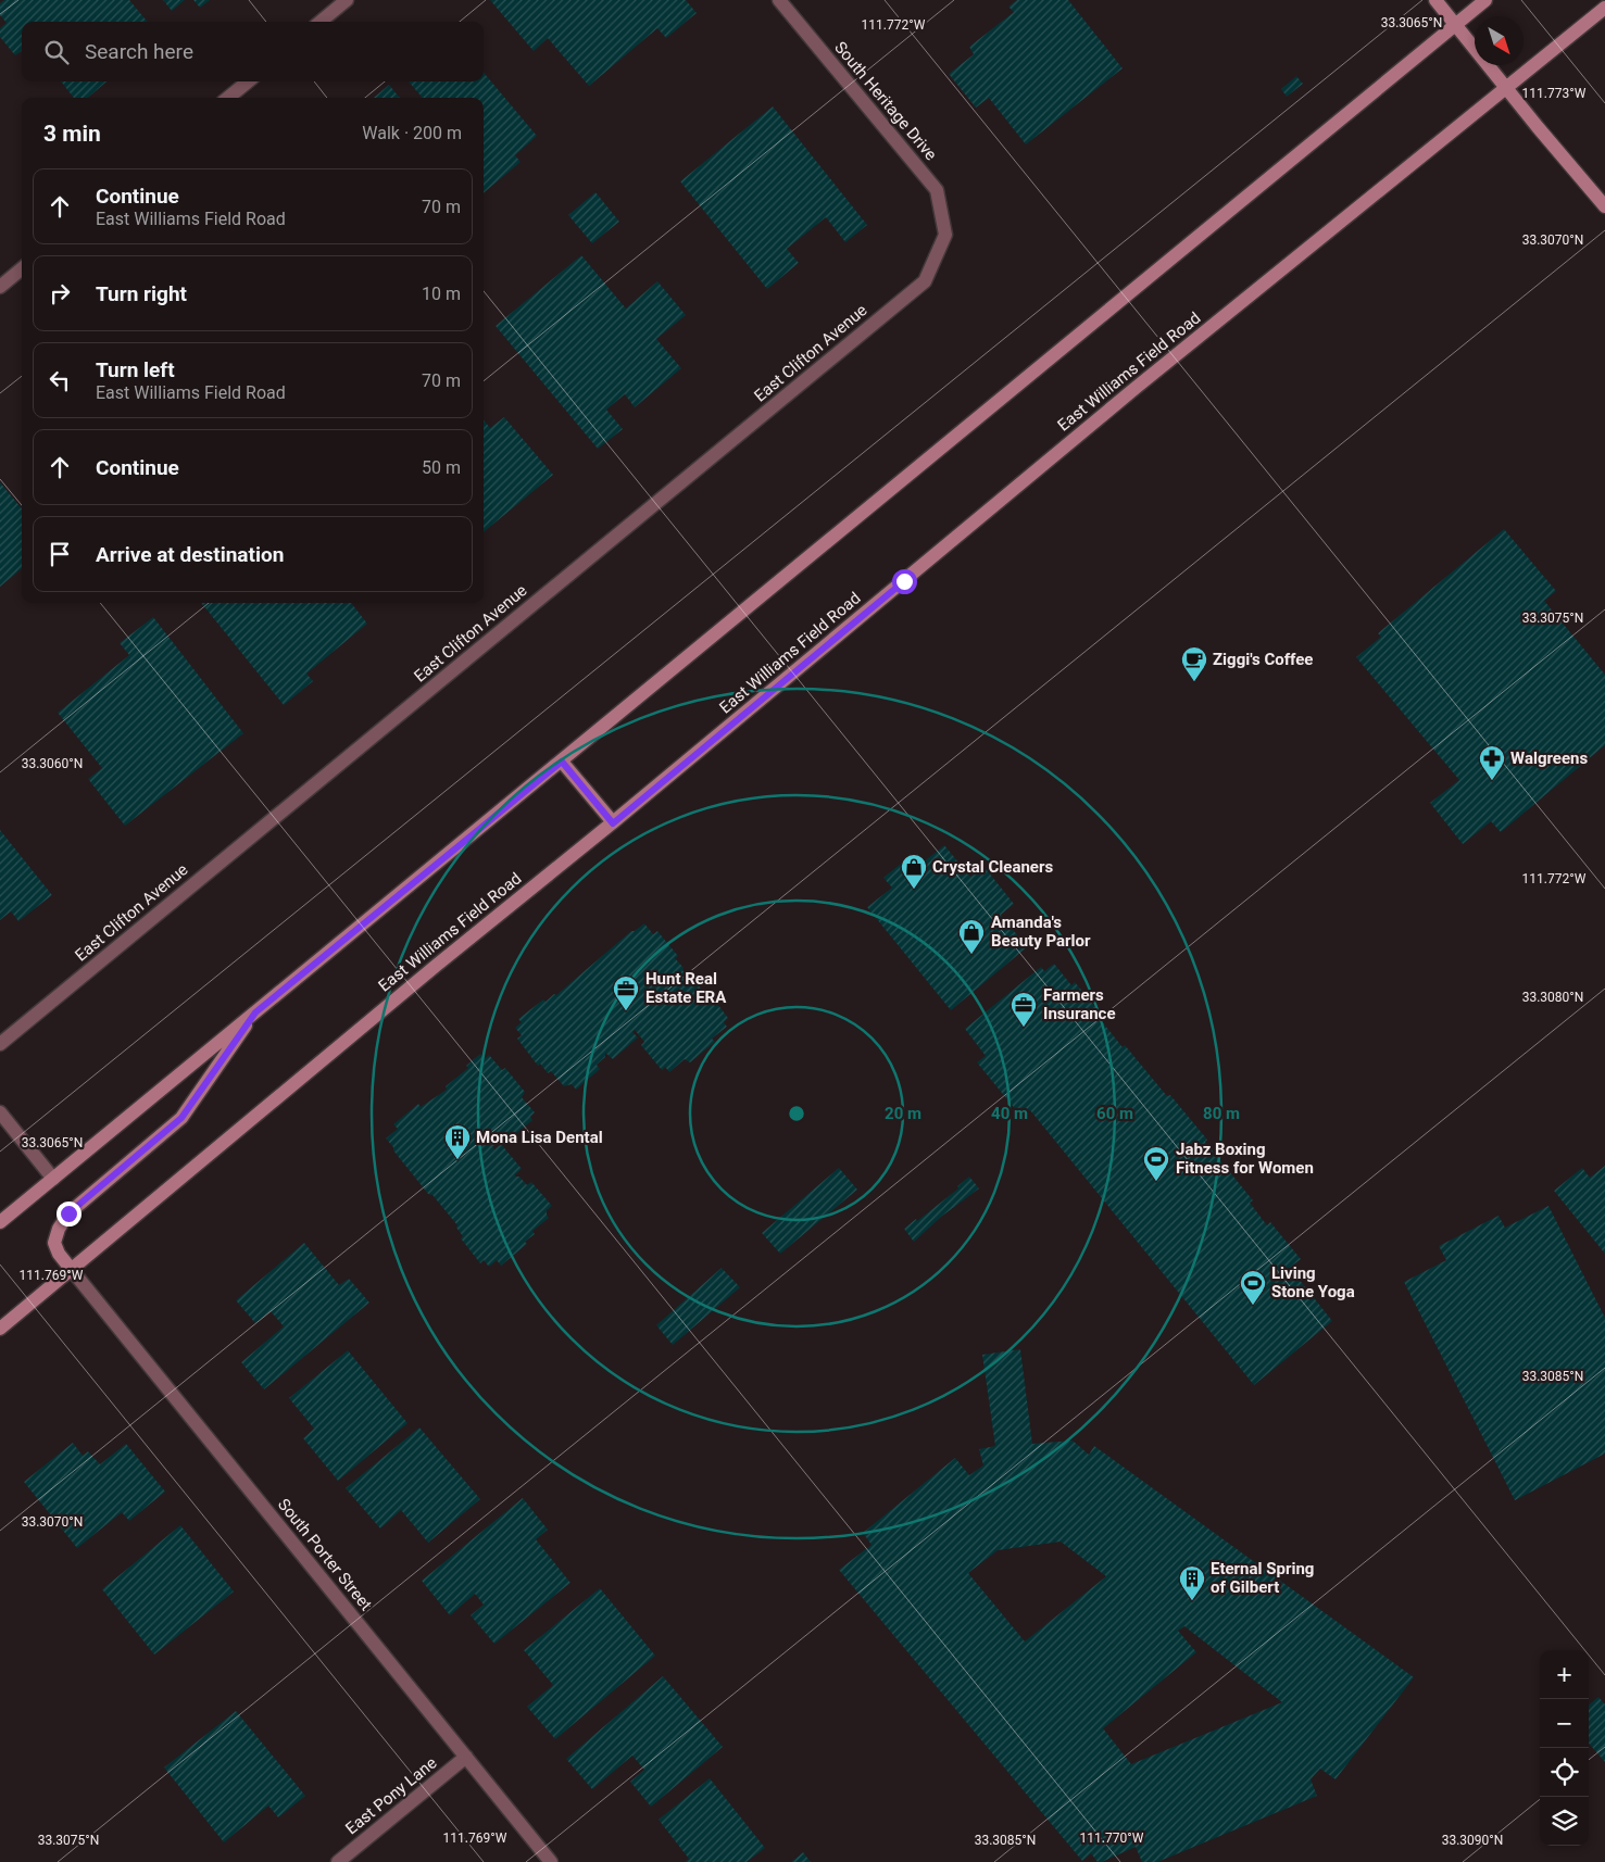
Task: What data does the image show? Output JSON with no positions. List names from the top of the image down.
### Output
{
  "streets": {
    "main road": ["East Williams Field Road"],
    "street": [
      "South Heritage Drive",
      "East Clifton Avenue",
      "South Porter Street",
      "East Pony Lane"
    ]
  },
  "crossings": [
    ["South Heritage Drive", "East Clifton Avenue"],
    ["East Williams Field Road", "South Porter Street"],
    ["South Porter Street", "East Pony Lane"]
  ],
  "places": {
    "cafe": ["Ziggi's Coffee"],
    "pharmacy": ["Walgreens"],
    "shop": ["Crystal Cleaners", "Amanda's Beauty Parlor"],
    "office": ["Hunt Real Estate ERA", "Farmers Insurance"],
    "building": ["Mona Lisa Dental", "Eternal Spring of Gilbert"],
    "sports": ["Jabz Boxing Fitness for Women", "Living Stone Yoga"]
  },
  "north": "bottom right",
  "page": {
    "search": "Search here",
    "heading": ["3 min", "Walk · 200 m"],
    "list": [
      ["Continue", "East Williams Field Road", "70 m"],
      ["Turn right", "10 m"],
      ["Turn left", "East Williams Field Road", "70 m"],
      ["Continue", "50 m"],
      "Arrive at destination"
    ],
    "map_buttons": ["+", "−"]
  },
  "coordinates": [
    "33.3065°N",
    "111.772°W",
    "111.773°W",
    "33.3070°N",
    "33.3075°N",
    "33.3060°N",
    "33.3080°N",
    "111.769°W",
    "33.3085°N",
    "111.770°W",
    "33.3090°N"
  ],
  "rings": [
    "20 m",
    "40 m",
    "60 m",
    "80 m"
  ]
}
